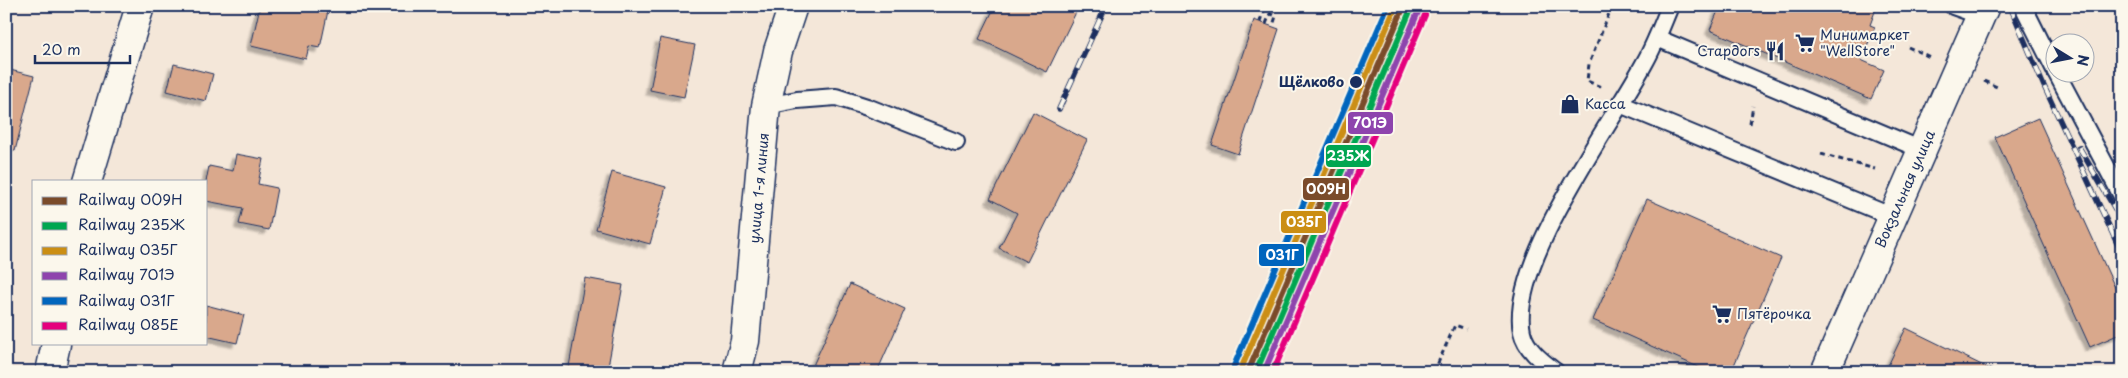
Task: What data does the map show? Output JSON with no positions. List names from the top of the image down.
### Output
{
  "streets": {
    "street": ["улица 1-я линия", "Вокзальная улица"]
  },
  "places": {
    "supermarket": ["Минимаркет \"WellStore\"", "Пятёрочка"],
    "restaurant": ["Стардогs"],
    "other": ["Щёлково"],
    "shop": ["Касса"]
  },
  "lines": [
    "rail line 009Н",
    "rail line 035Г",
    "rail line 031Г",
    "rail line 235Ж",
    "rail line 701Э",
    "rail line 085Е"
  ],
  "legend": [
    "Railway 009Н",
    "Railway 235Ж",
    "Railway 035Г",
    "Railway 701Э",
    "Railway 031Г",
    "Railway 085Е"
  ],
  "scale_bar": "20 m",
  "north": "right"
}
